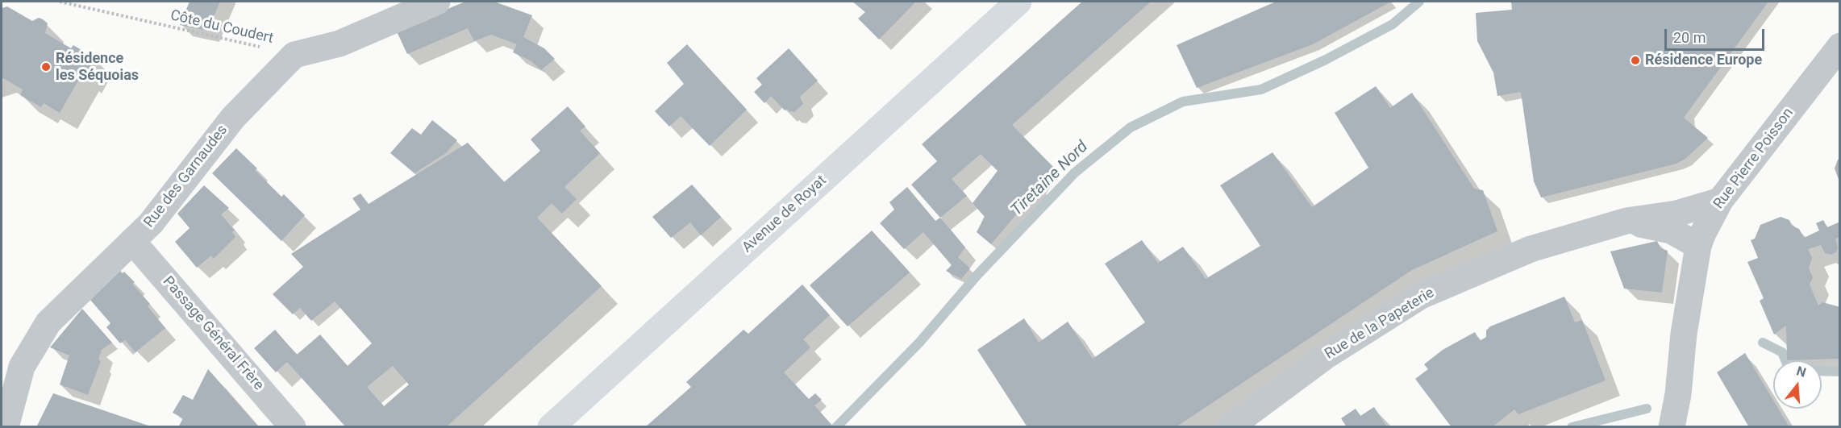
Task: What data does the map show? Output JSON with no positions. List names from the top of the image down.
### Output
{
  "streets": {
    "main road": ["Avenue de Royat"],
    "street": [
      "Rue Pierre Poisson",
      "Rue des Garnaudes",
      "Rue de la Papeterie",
      "Passage Général Frère"
    ],
    "path": ["Côte du Coudert"]
  },
  "crossings": [
    ["Côte du Coudert", "Rue des Garnaudes"],
    ["Rue Pierre Poisson", "Rue de la Papeterie"],
    ["Rue des Garnaudes", "Passage Général Frère"]
  ],
  "water": ["Tiretaine Nord"],
  "places": ["Résidence Europe", "Résidence les Séquoias"],
  "scale_bar": "20 m",
  "north": "top"
}
